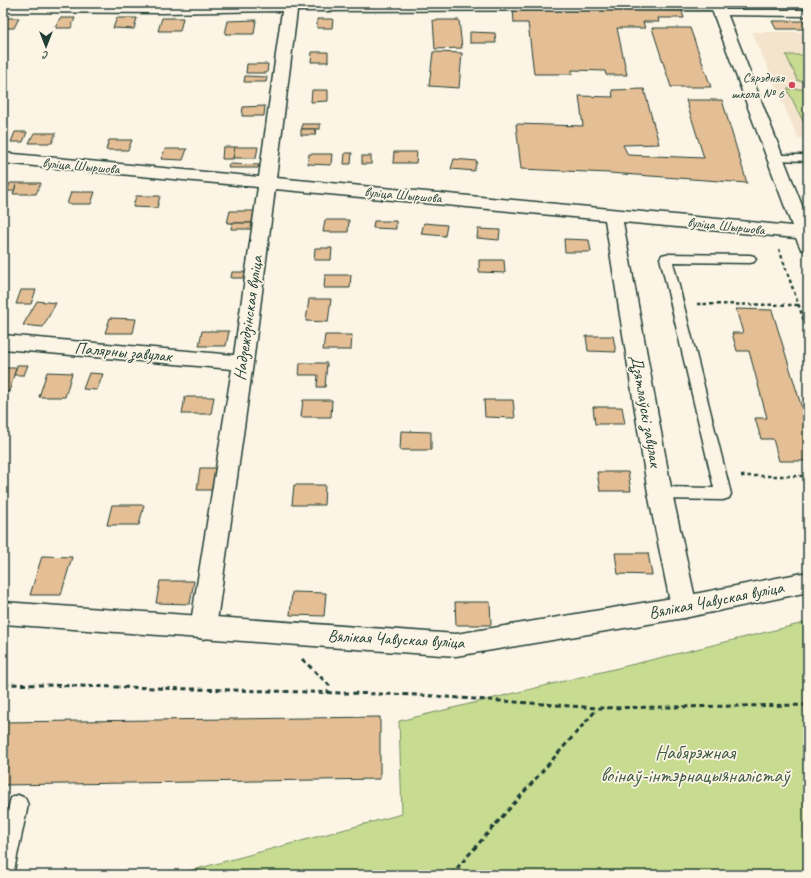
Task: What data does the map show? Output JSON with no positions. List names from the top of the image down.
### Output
{
  "streets": {
    "street": [
      "вуліца Шыршова",
      "Надзеждзінская вуліца",
      "Палярны завулак",
      "Дзятлаўскі завулак",
      "Вялікая Чавуская вуліца"
    ]
  },
  "crossings": [
    ["вуліца Шыршова", "Надзеждзінская вуліца"],
    ["вуліца Шыршова", "Дзятлаўскі завулак"],
    ["Надзеждзінская вуліца", "Палярны завулак"],
    ["Надзеждзінская вуліца", "Вялікая Чавуская вуліца"],
    ["Дзятлаўскі завулак", "Вялікая Чавуская вуліца"]
  ],
  "parks": ["Набярэжная воінаў-інтэрнацыяналістаў"],
  "places": ["Сярэдняя школа № 6"],
  "north": "bottom"
}
